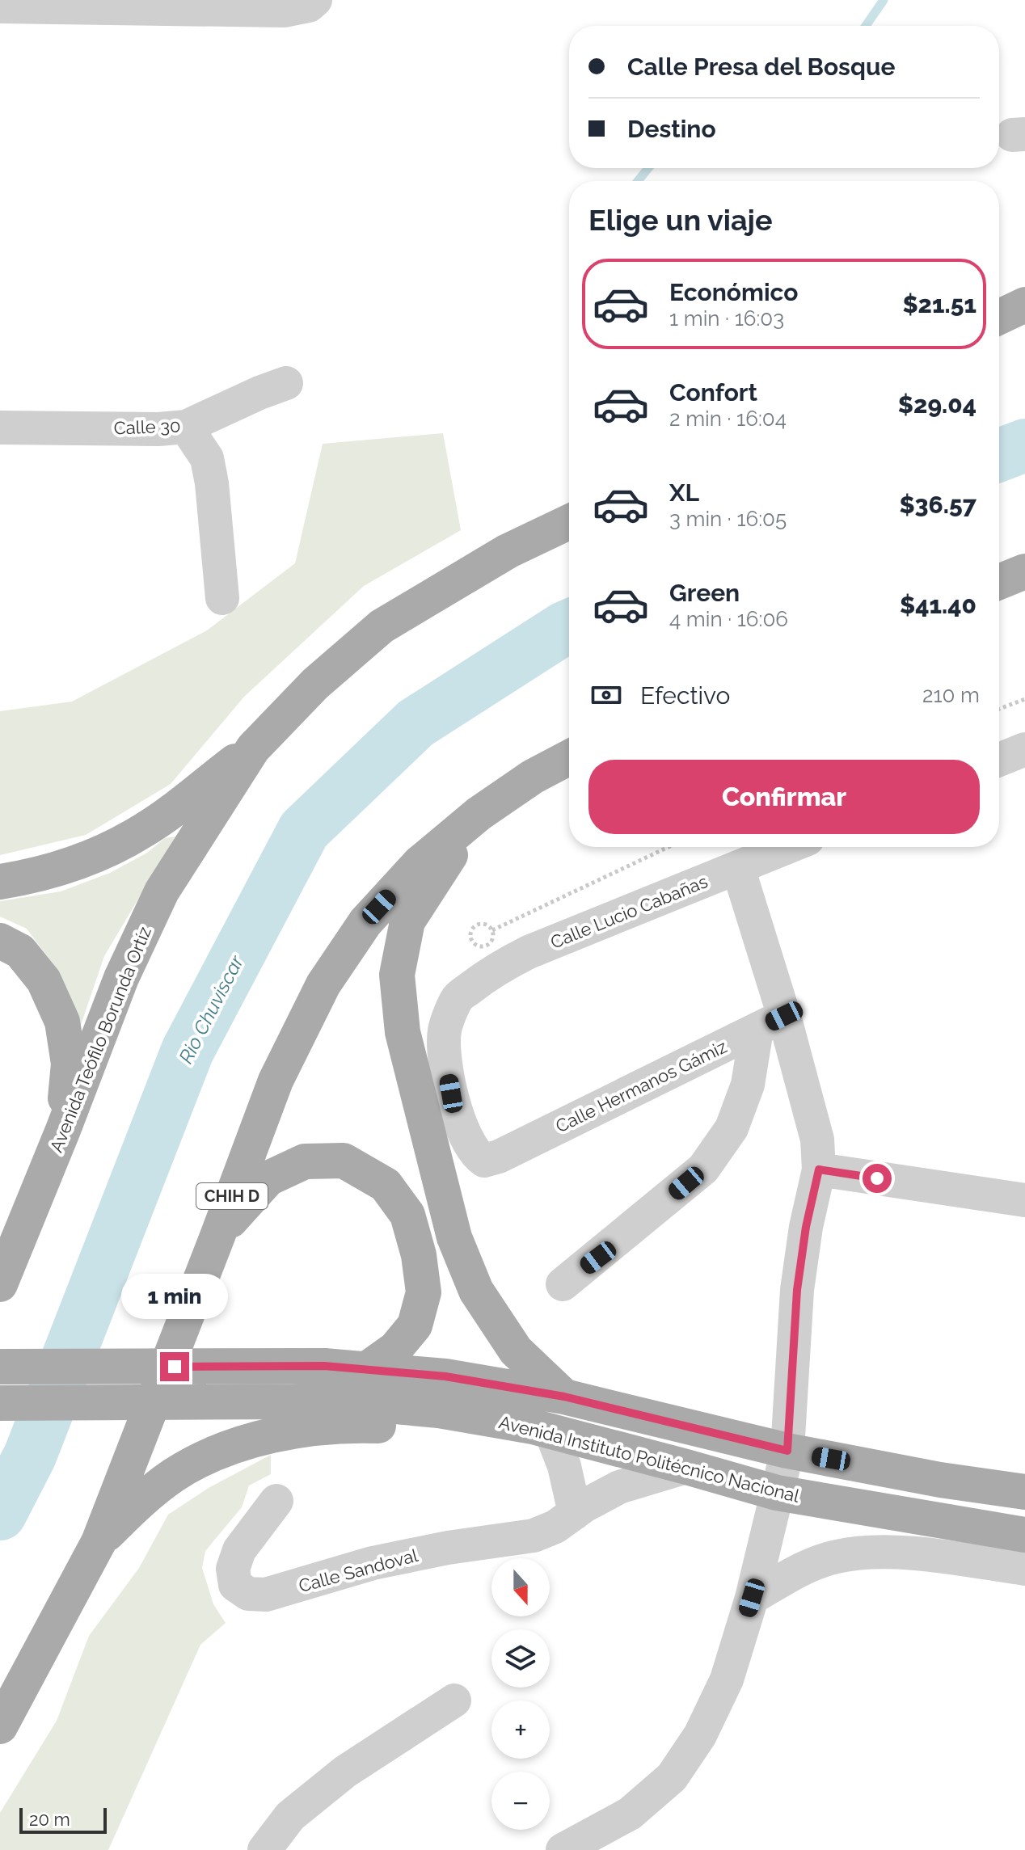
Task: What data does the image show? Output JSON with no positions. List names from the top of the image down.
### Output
{
  "streets": {
    "main road": ["Avenida Teófilo Borunda Ortíz", "CHIH D", "Avenida Instituto Politécnico Nacional"],
    "street": [
      "Calle 30",
      "Calle Lucio Cabañas",
      "Calle Hermanos Gámiz",
      "Calle Sandoval"
    ]
  },
  "crossings": [
    ["Calle Lucio Cabañas", "Calle Hermanos Gámiz"],
    ["Avenida Instituto Politécnico Nacional", "Calle Sandoval"]
  ],
  "water": ["Rio Chuviscar"],
  "scale_bar": "20 m",
  "north": "bottom",
  "page": {
    "banner": ["Calle Presa del Bosque", "Destino"],
    "heading": "Elige un viaje",
    "list": [
      {
        "name": "Económico",
        "note": "1 min · 16:03",
        "value": "$21.51"
      },
      {
        "name": "Confort",
        "note": "2 min · 16:04",
        "value": "$29.04"
      },
      {
        "name": "XL",
        "note": "3 min · 16:05",
        "value": "$36.57"
      },
      {
        "name": "Green",
        "note": "4 min · 16:06",
        "value": "$41.40"
      }
    ],
    "pay": ["Efectivo", "210 m"],
    "buttons": "Confirmar",
    "bubble": "1 min",
    "map_buttons": ["+", "−"],
    "scale": "20 m"
  }
}
